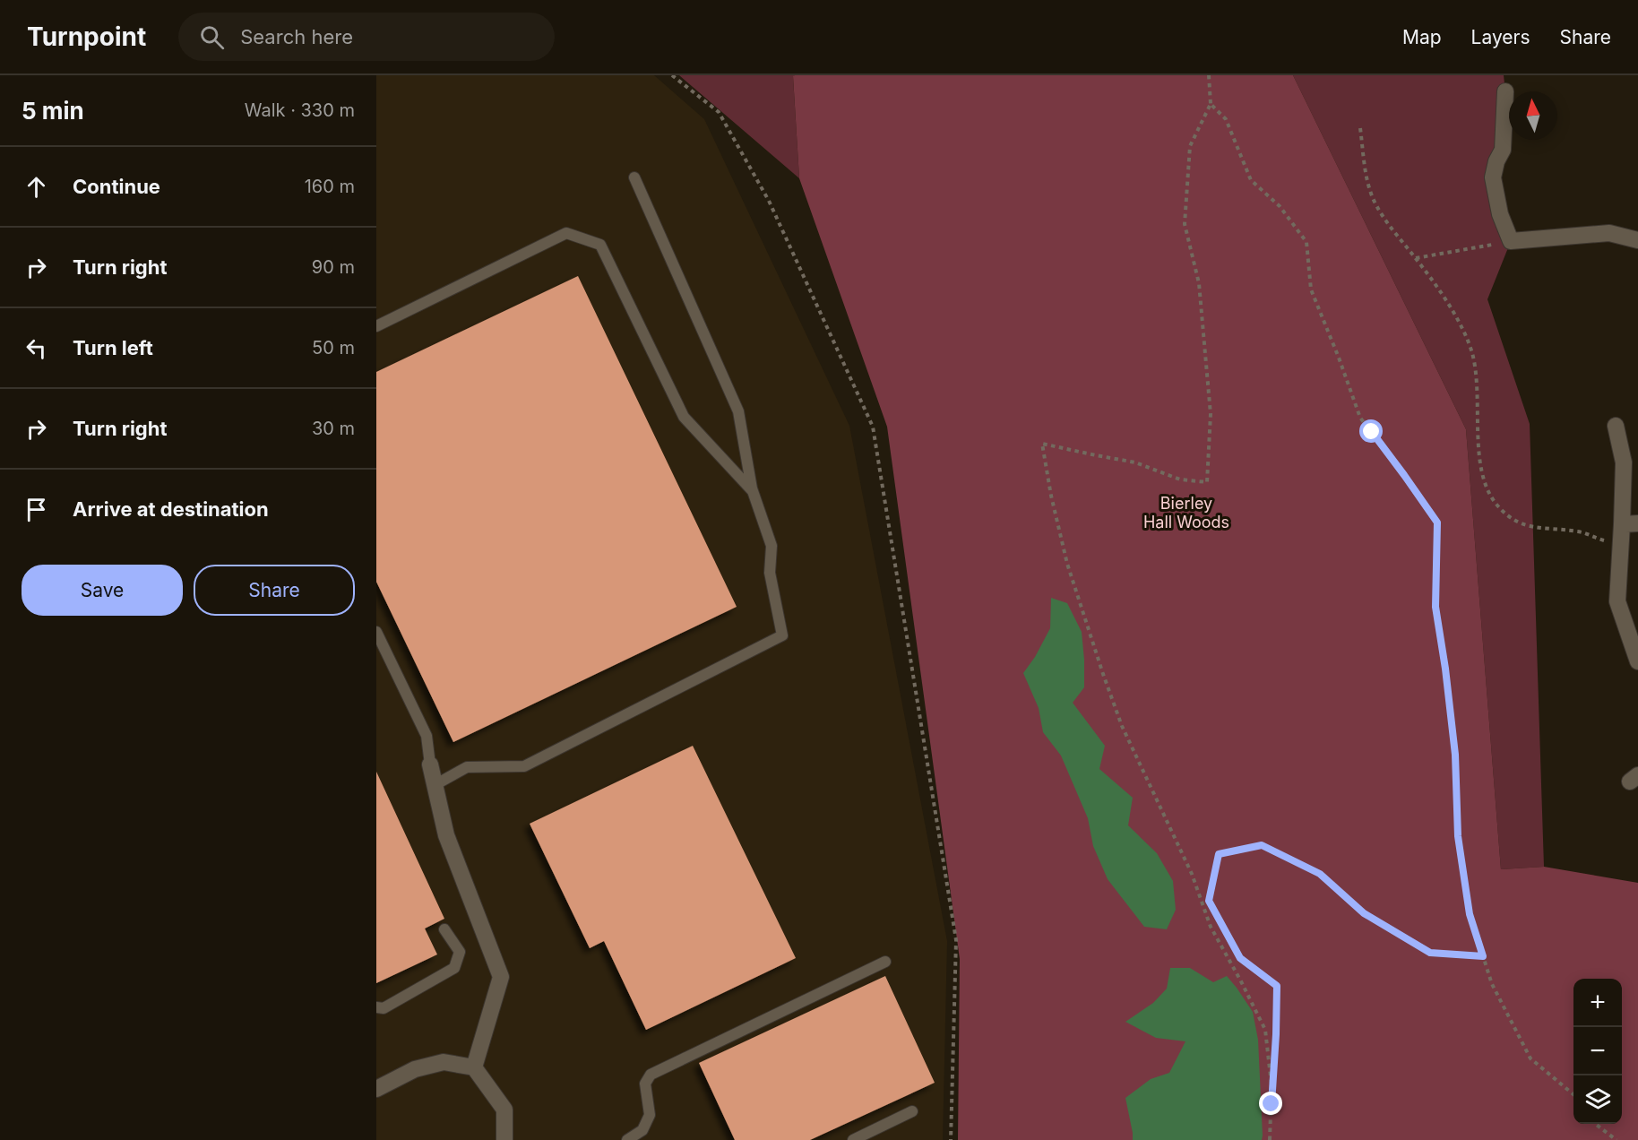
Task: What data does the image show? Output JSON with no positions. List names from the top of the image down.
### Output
{
  "parks": ["Bierley Hall Woods"],
  "north": "top",
  "page": {
    "header": "Turnpoint",
    "search": "Search here",
    "nav": ["Map", "Layers", "Share"],
    "heading": ["5 min", "Walk · 330 m"],
    "list": [
      ["Continue", "160 m"],
      ["Turn right", "90 m"],
      ["Turn left", "50 m"],
      ["Turn right", "30 m"],
      "Arrive at destination"
    ],
    "buttons": ["Save", "Share"],
    "map_buttons": ["+", "−"]
  }
}
